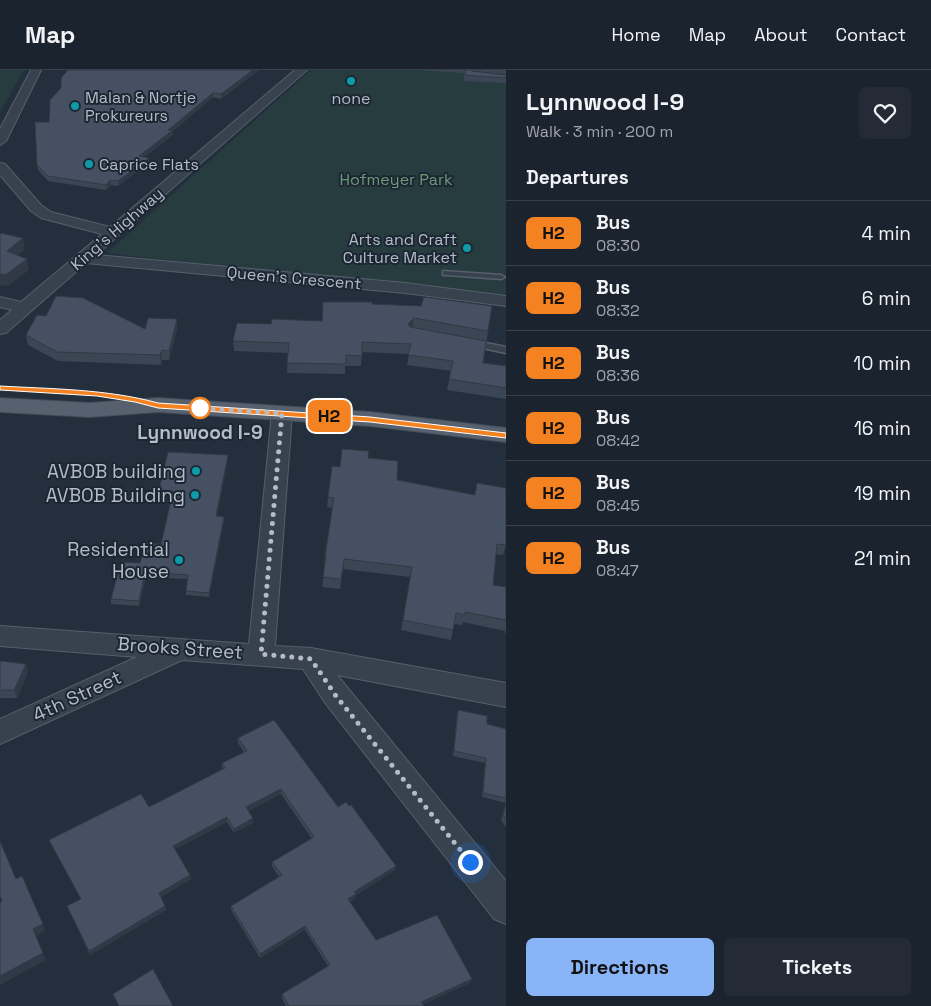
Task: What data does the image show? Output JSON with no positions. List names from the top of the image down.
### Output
{
  "streets": {
    "street": [
      "King's Highway",
      "Queen's Crescent",
      "Brooks Street",
      "4th Street"
    ]
  },
  "crossings": [
    ["King's Highway", "Queen's Crescent"],
    ["Brooks Street", "4th Street"]
  ],
  "parks": ["Hofmeyer Park"],
  "places": [
    "none",
    "Malan & Nortje Prokureurs",
    "Caprice Flats",
    "Arts and Craft Culture Market",
    "Lynnwood I-9",
    "AVBOB building",
    "AVBOB Building",
    "Residential House"
  ],
  "lines": ["bus line H2"],
  "page": {
    "header": "Map",
    "nav": [
      "Home",
      "Map",
      "About",
      "Contact"
    ],
    "on_map": "H2",
    "heading": [
      ["Lynnwood I-9", "Walk · 3 min · 200 m"],
      "Departures"
    ],
    "list": [
      {
        "mark": "H2",
        "name": "Bus",
        "note": "08:30",
        "value": "4 min"
      },
      {
        "mark": "H2",
        "name": "Bus",
        "note": "08:32",
        "value": "6 min"
      },
      {
        "mark": "H2",
        "name": "Bus",
        "note": "08:36",
        "value": "10 min"
      },
      {
        "mark": "H2",
        "name": "Bus",
        "note": "08:42",
        "value": "16 min"
      },
      {
        "mark": "H2",
        "name": "Bus",
        "note": "08:45",
        "value": "19 min"
      },
      {
        "mark": "H2",
        "name": "Bus",
        "note": "08:47",
        "value": "21 min"
      }
    ],
    "buttons": ["Directions", "Tickets"]
  }
}
